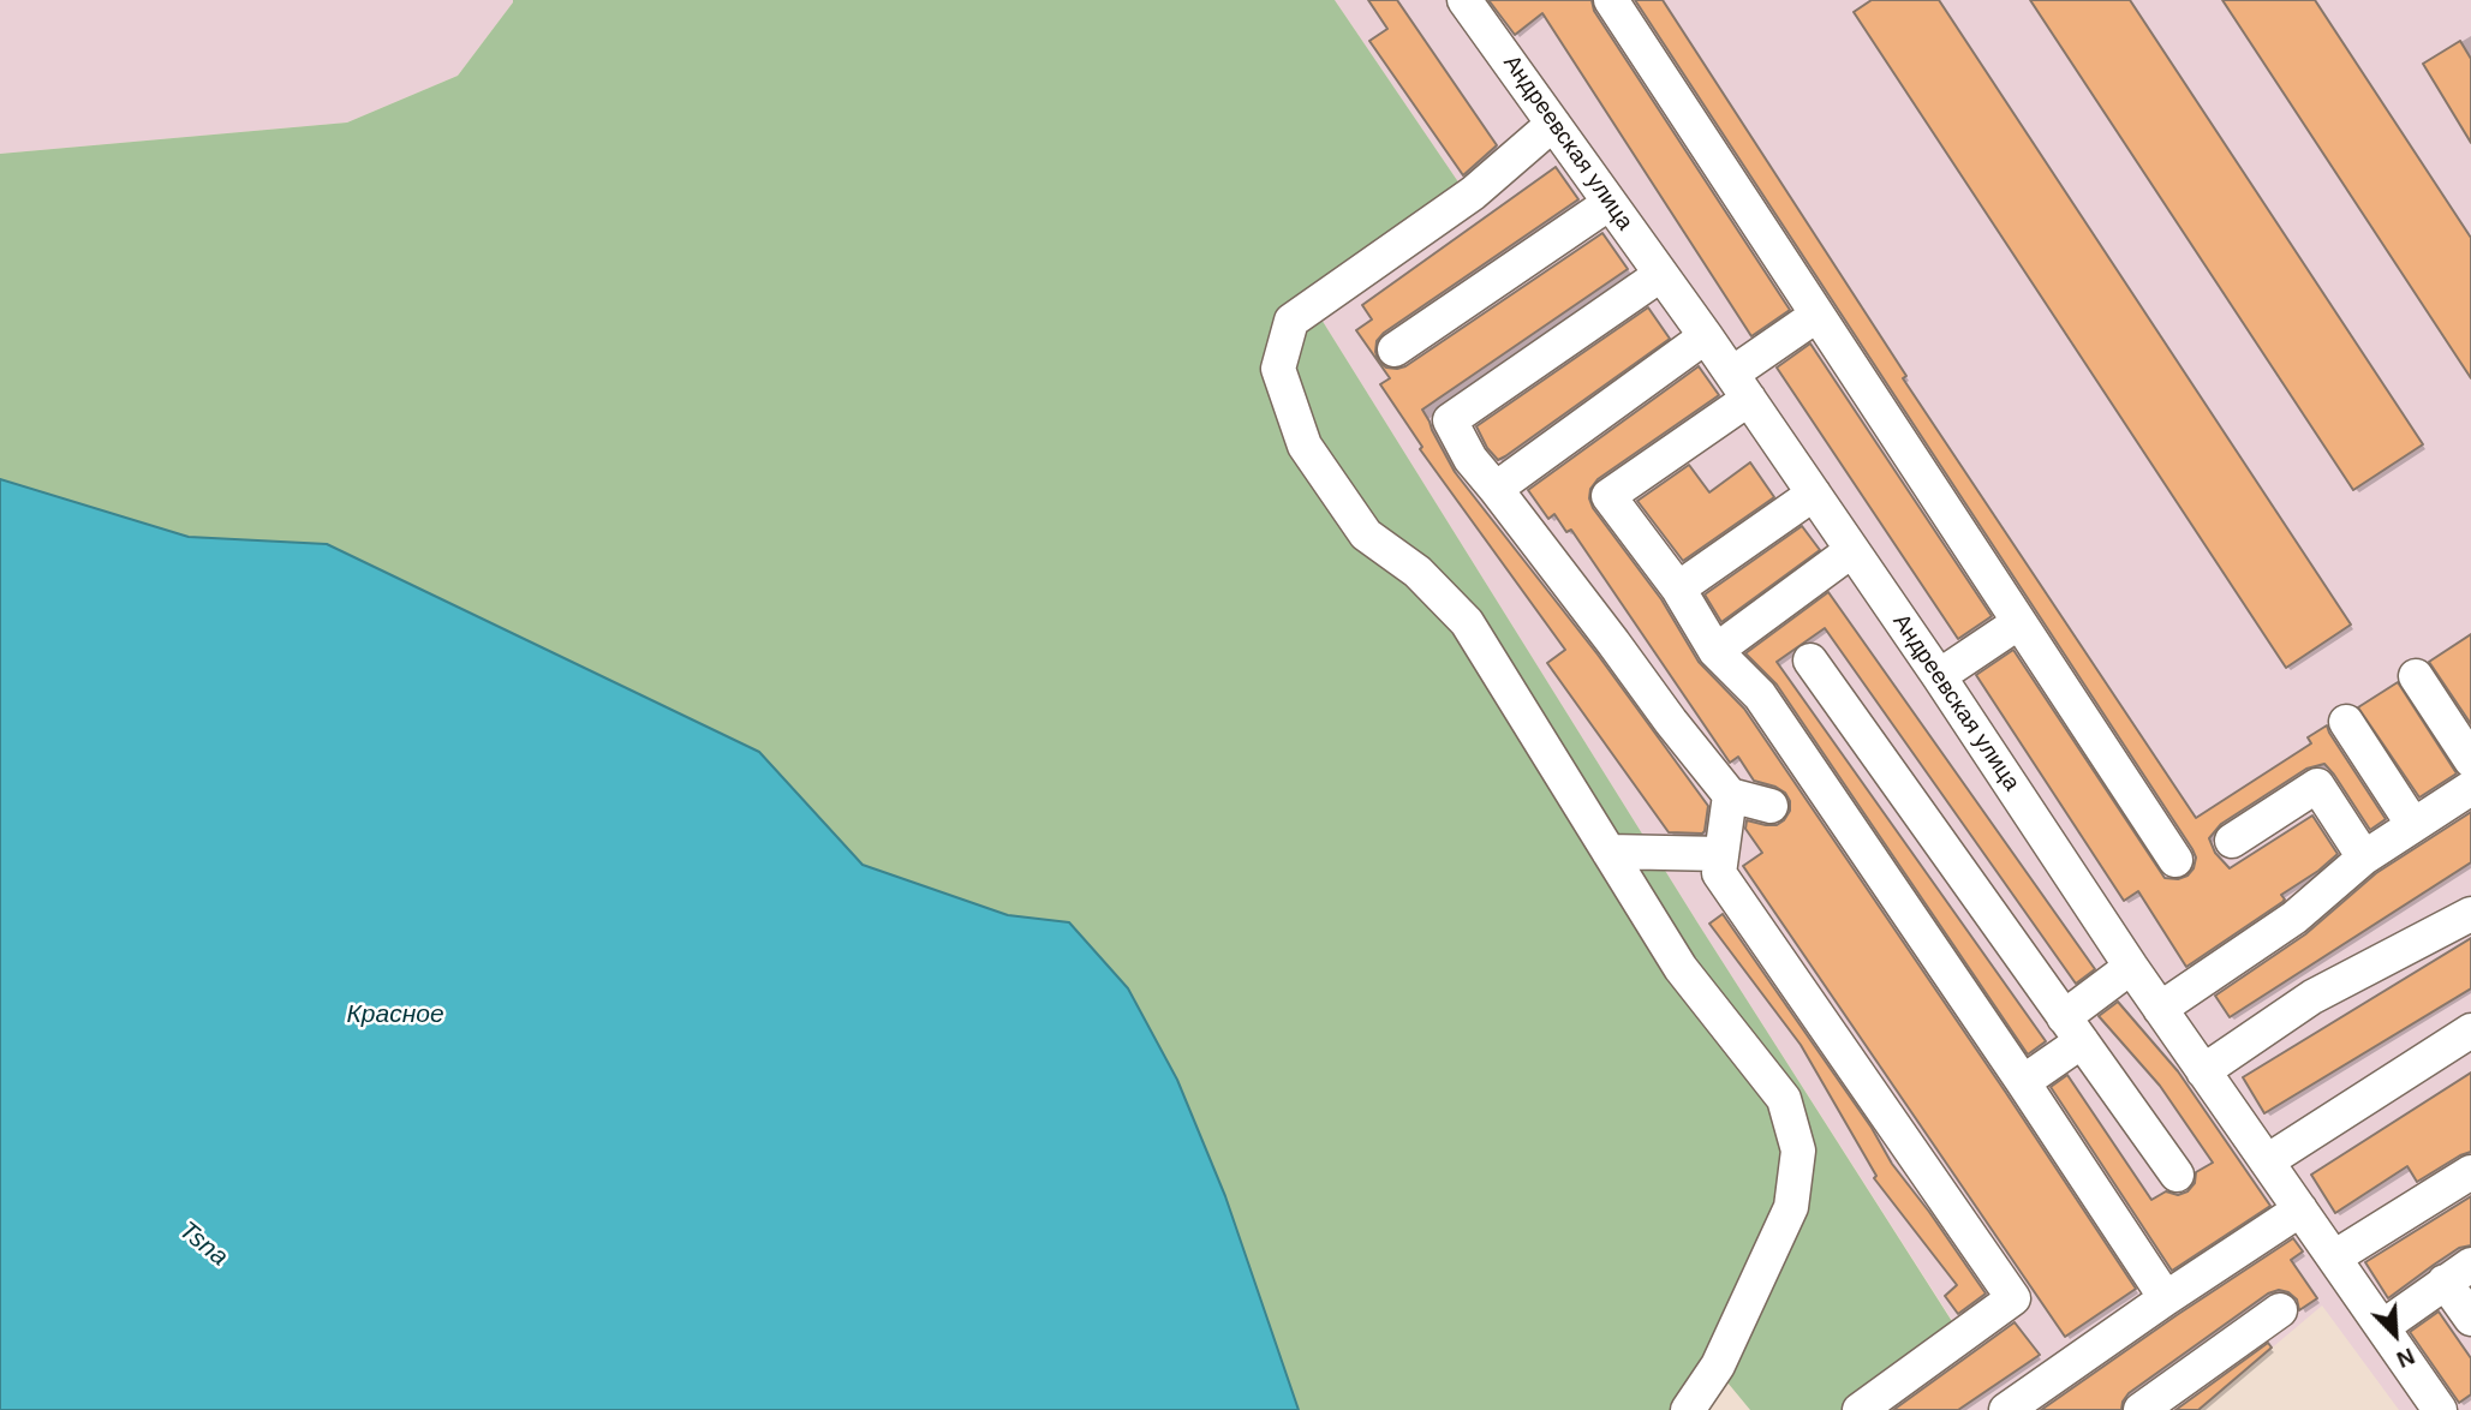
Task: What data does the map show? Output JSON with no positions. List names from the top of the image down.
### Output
{
  "streets": {
    "street": ["Андреевская улица"]
  },
  "water": ["Красное", "Tsna"],
  "north": "bottom right"
}
